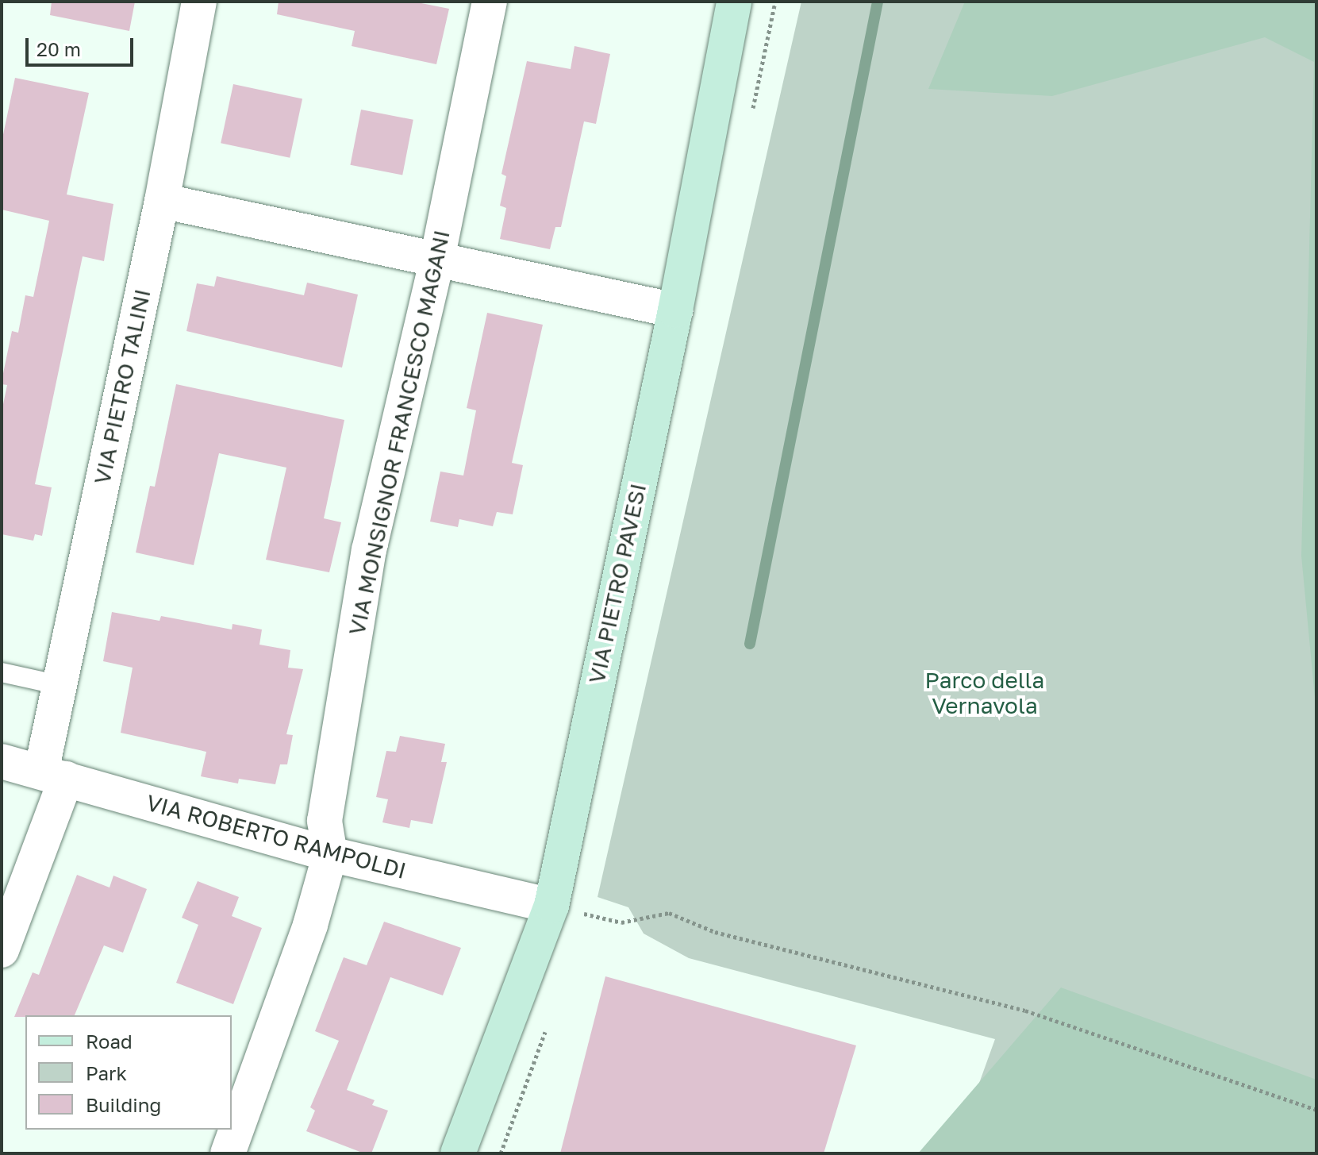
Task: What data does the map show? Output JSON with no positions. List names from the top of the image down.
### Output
{
  "streets": {
    "street": [
      "VIA PIETRO TALINI",
      "VIA MONSIGNOR FRANCESCO MAGANI",
      "VIA PIETRO PAVESI",
      "VIA ROBERTO RAMPOLDI"
    ]
  },
  "crossings": [
    ["VIA PIETRO TALINI", "VIA ROBERTO RAMPOLDI"],
    ["VIA MONSIGNOR FRANCESCO MAGANI", "VIA ROBERTO RAMPOLDI"],
    ["VIA PIETRO PAVESI", "VIA ROBERTO RAMPOLDI"]
  ],
  "parks": ["Parco della Vernavola"],
  "legend": ["Road", "Park", "Building"],
  "scale_bar": "20 m"
}
